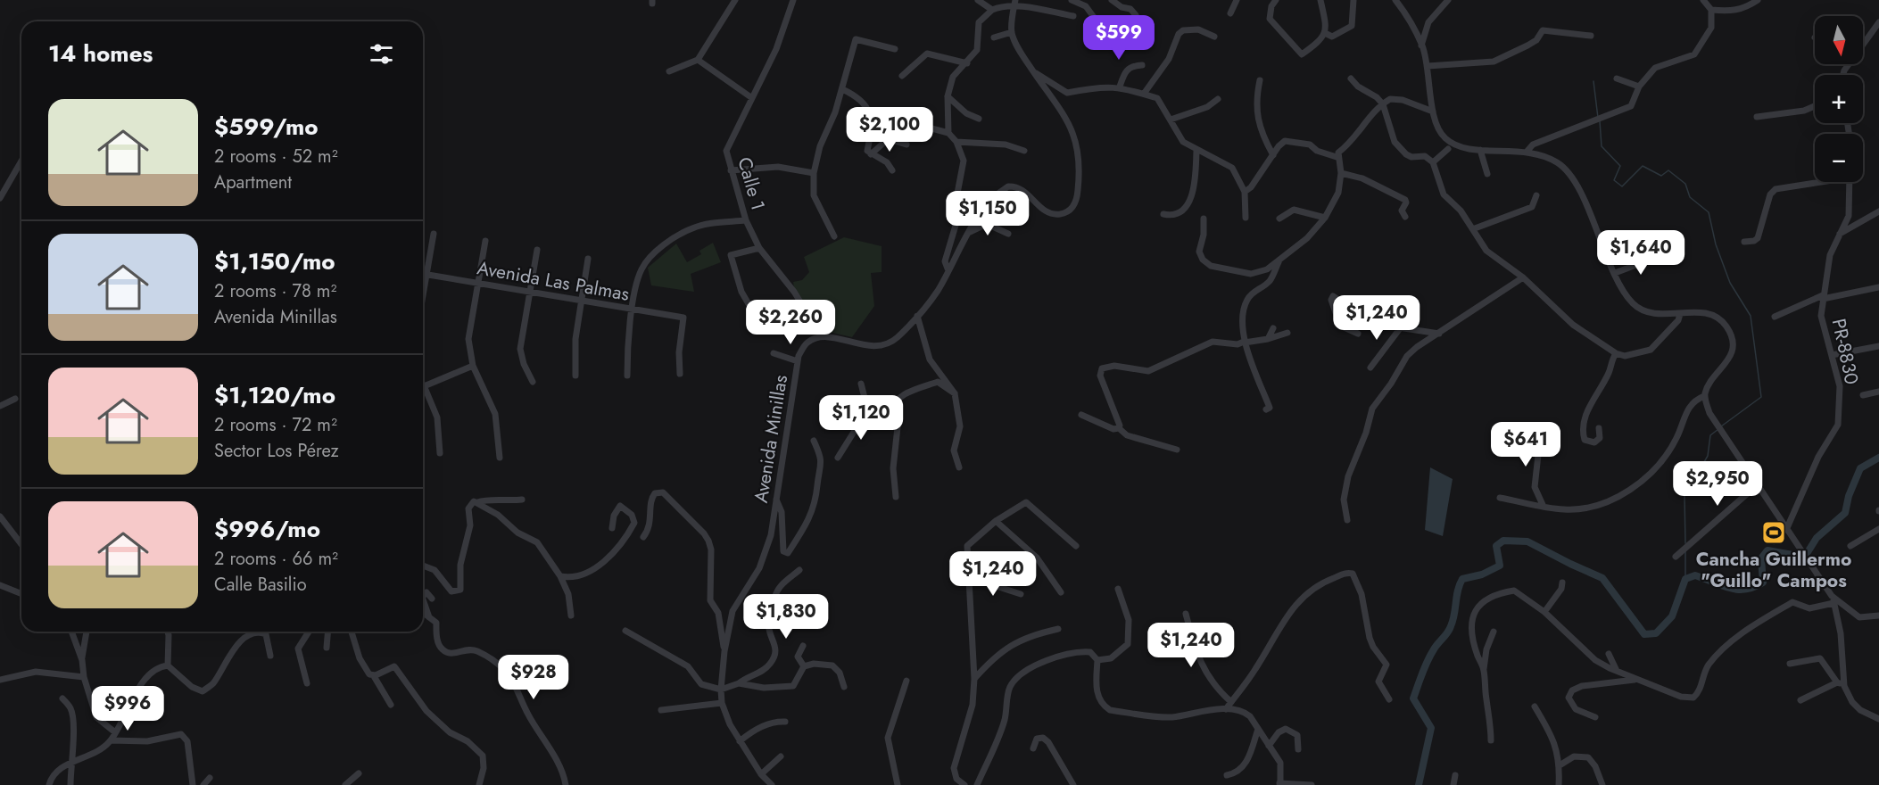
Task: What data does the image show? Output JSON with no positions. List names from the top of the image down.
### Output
{
  "streets": {
    "street": [
      "Calle 1",
      "Avenida Las Palmas",
      "PR-8830",
      "Avenida Minillas"
    ]
  },
  "crossings": [
    ["Calle 1", "Avenida Minillas"]
  ],
  "places": {
    "sports": ["Cancha Guillermo \"Guillo\" Campos"]
  },
  "north": "bottom",
  "page": {
    "price": [
      "$599",
      "$2,100",
      "$1,150",
      "$1,640",
      "$1,240",
      "$2,260",
      "$1,120",
      "$641",
      "$2,950",
      "$1,240",
      "$1,830",
      "$1,240",
      "$928",
      "$996"
    ],
    "map_buttons": ["+", "−"],
    "heading": "14 homes",
    "list": [
      {
        "name": "$599/mo",
        "note": "2 rooms · 52 m² · Apartment"
      },
      {
        "name": "$1,150/mo",
        "note": "2 rooms · 78 m² · Avenida Minillas"
      },
      {
        "name": "$1,120/mo",
        "note": "2 rooms · 72 m² · Sector Los Pérez"
      },
      {
        "name": "$996/mo",
        "note": "2 rooms · 66 m² · Calle Basilio"
      }
    ]
  }
}
